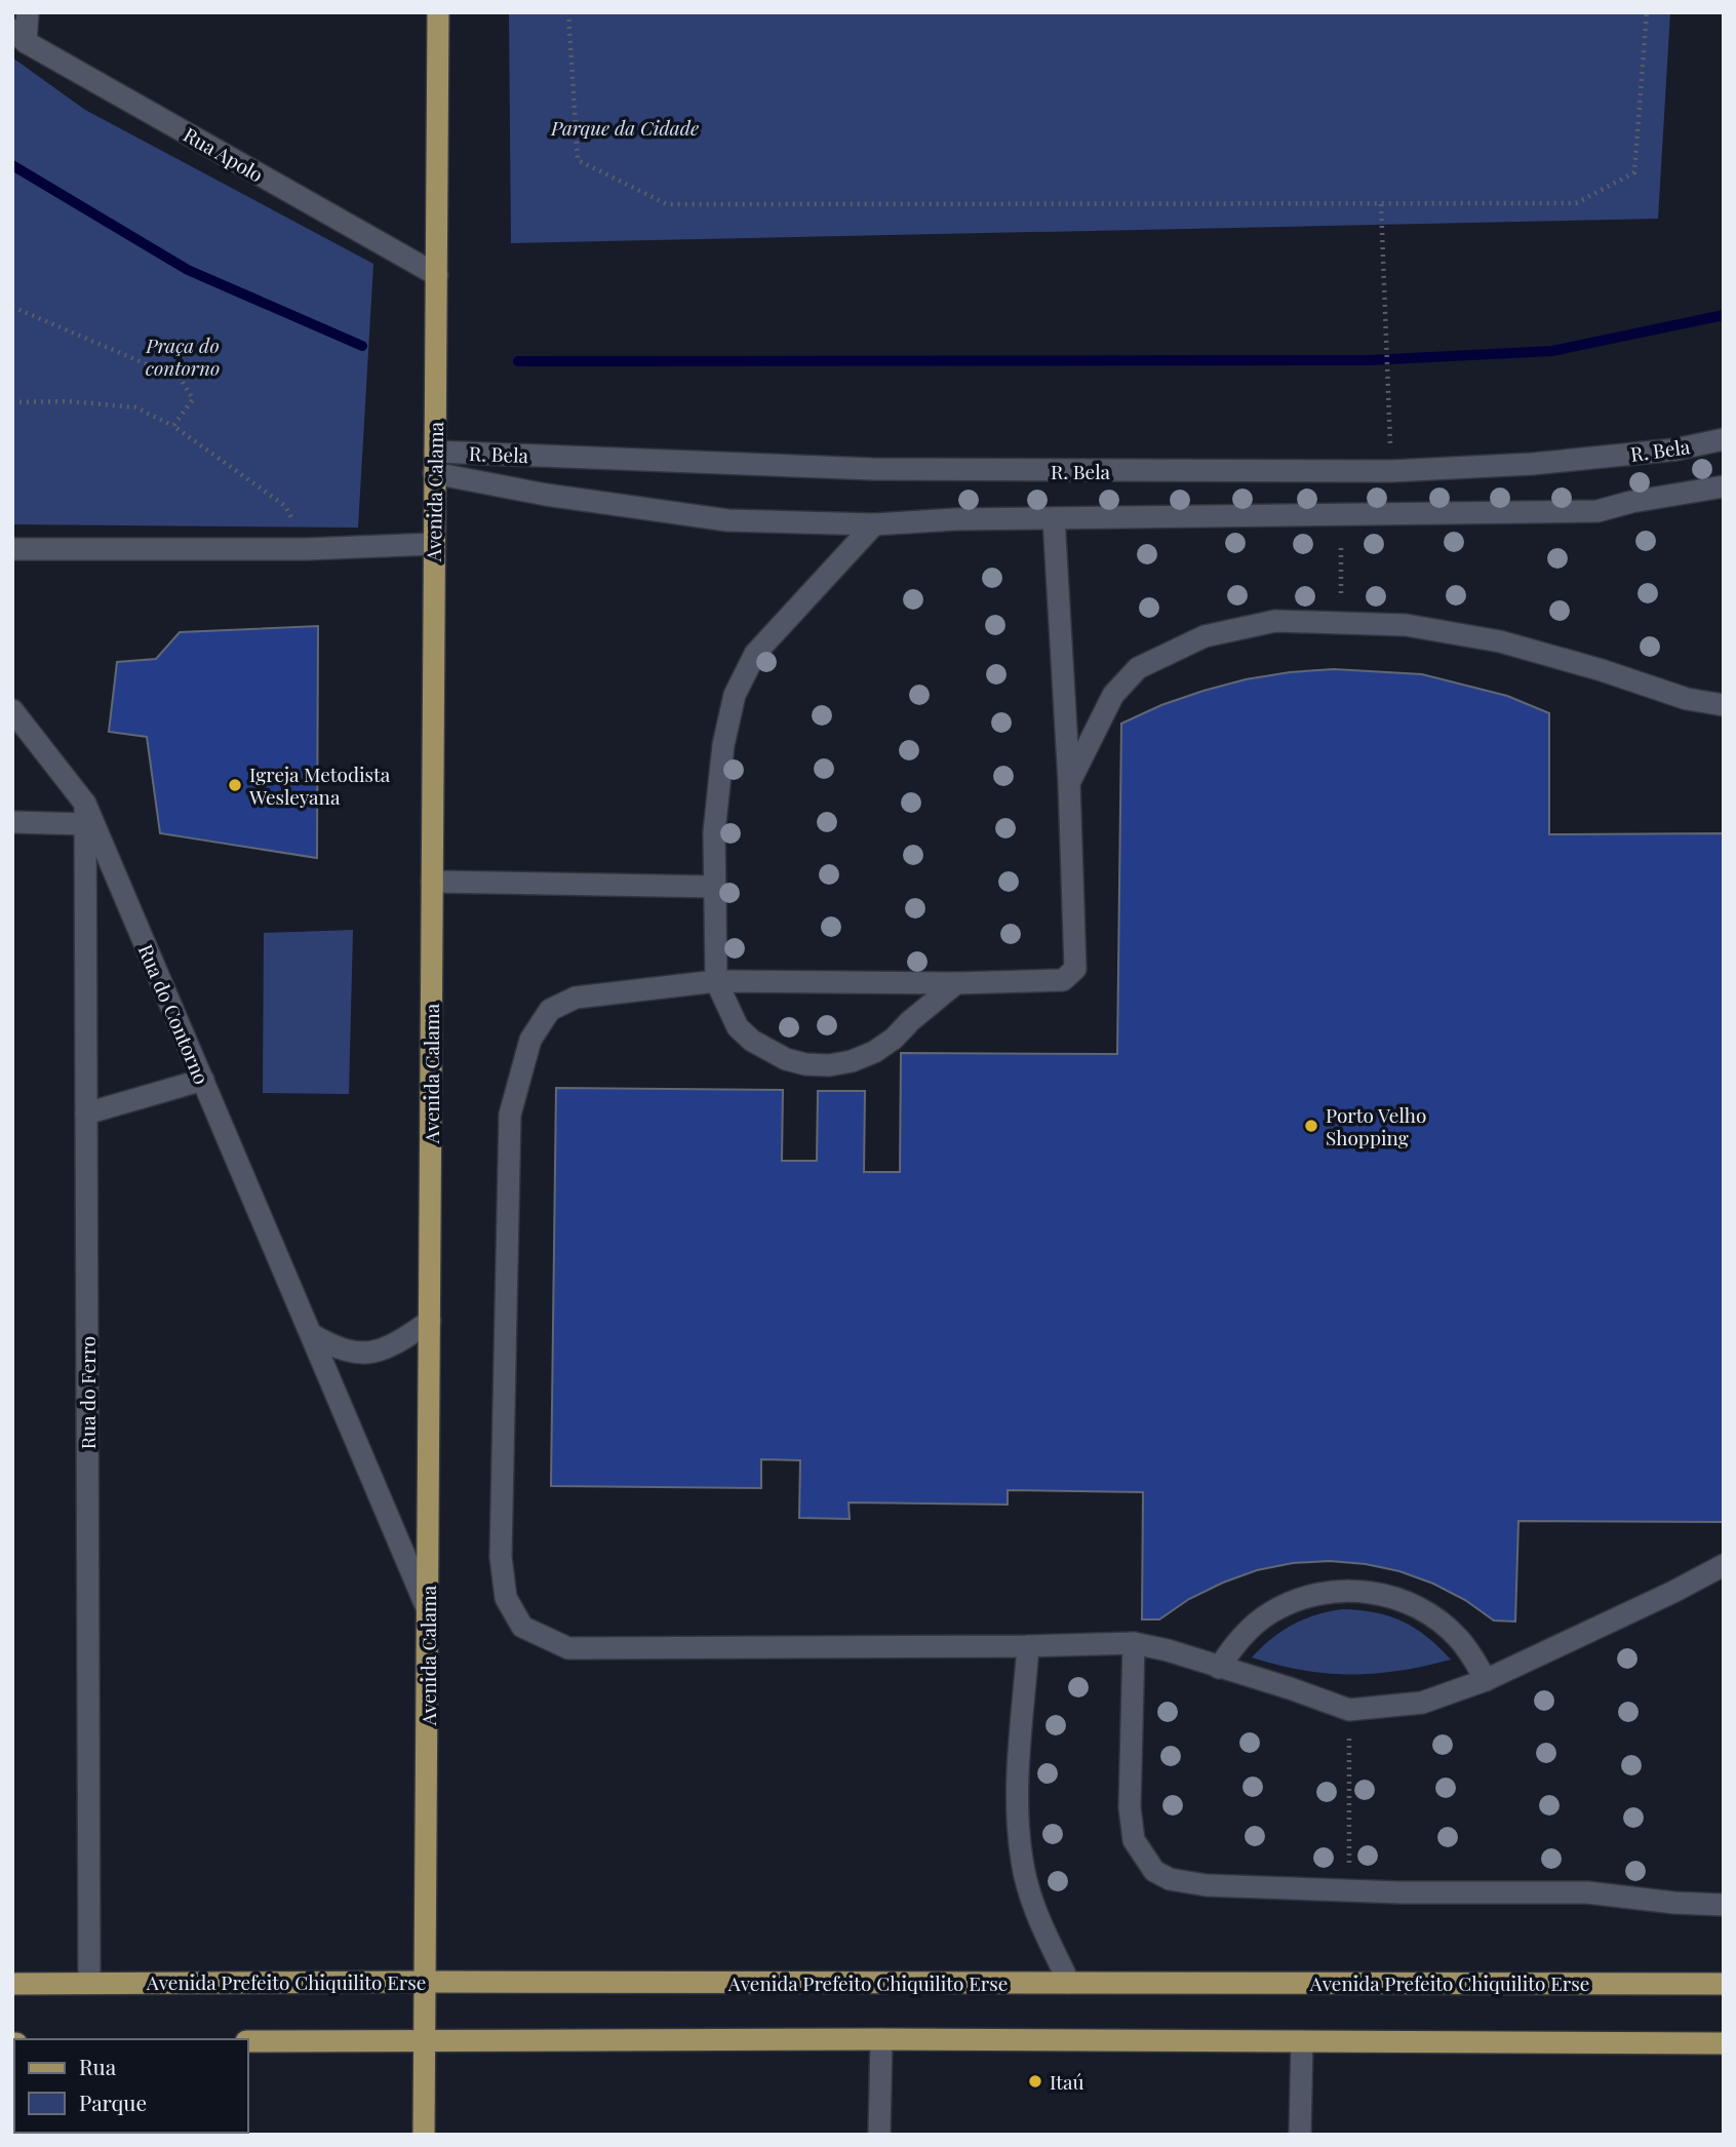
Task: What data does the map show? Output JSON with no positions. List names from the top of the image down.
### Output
{
  "streets": {
    "main road": ["Avenida Calama", "Avenida Prefeito Chiquilito Erse"],
    "street": [
      "Rua Apolo",
      "R. Bela",
      "Rua do Contorno",
      "Rua do Ferro"
    ]
  },
  "crossings": [
    ["Rua Apolo", "Avenida Calama"],
    ["R. Bela", "Avenida Calama"],
    ["Avenida Calama", "Rua do Contorno"],
    ["Avenida Calama", "Avenida Prefeito Chiquilito Erse"],
    ["Rua do Contorno", "Rua do Ferro"],
    ["Rua do Ferro", "Avenida Prefeito Chiquilito Erse"]
  ],
  "parks": ["Parque da Cidade", "Praça do contorno"],
  "places": ["Igreja Metodista Wesleyana", "Porto Velho Shopping", "Itaú"],
  "legend": ["Rua", "Parque"]
}
